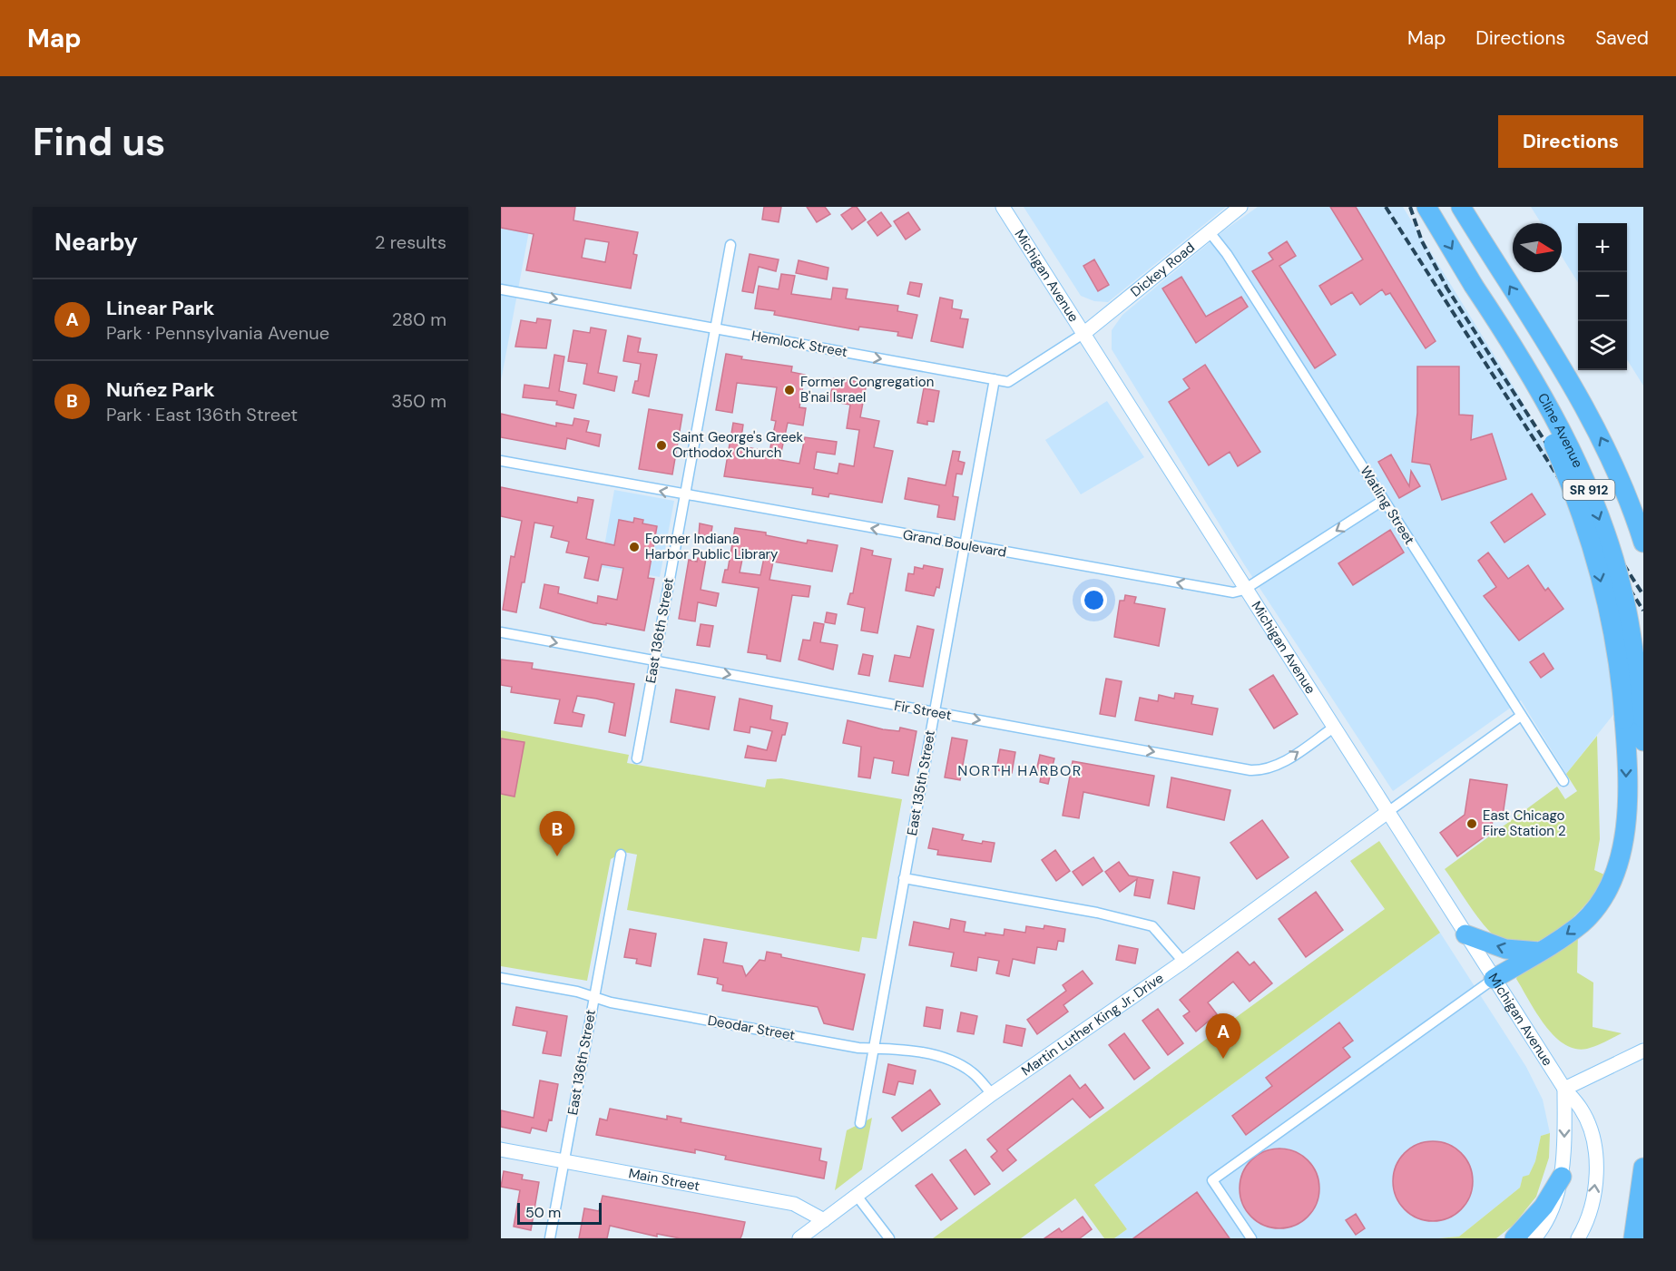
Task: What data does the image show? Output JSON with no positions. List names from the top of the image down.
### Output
{
  "streets": {
    "highway": ["SR 912"],
    "main road": [
      "Dickey Road",
      "Michigan Avenue",
      "Martin Luther King Jr. Drive",
      "Main Street"
    ],
    "street": [
      "Hemlock Street",
      "Watling Street",
      "Grand Boulevard",
      "East 136th Street",
      "Fir Street",
      "East 135th Street",
      "Deodar Street"
    ]
  },
  "crossings": [
    ["Dickey Road", "Michigan Avenue"],
    ["Dickey Road", "Hemlock Street"],
    ["Dickey Road", "Watling Street"],
    ["Michigan Avenue", "Hemlock Street"],
    ["Michigan Avenue", "Grand Boulevard"],
    ["Michigan Avenue", "Fir Street"],
    ["Michigan Avenue", "Martin Luther King Jr. Drive"],
    ["Hemlock Street", "East 136th Street"],
    ["Hemlock Street", "East 135th Street"],
    ["Grand Boulevard", "East 136th Street"],
    ["Grand Boulevard", "East 135th Street"],
    ["East 136th Street", "Fir Street"],
    ["East 136th Street", "Deodar Street"],
    ["East 136th Street", "Main Street"],
    ["Fir Street", "East 135th Street"],
    ["East 135th Street", "Deodar Street"],
    ["Martin Luther King Jr. Drive", "Deodar Street"],
    ["Martin Luther King Jr. Drive", "Main Street"]
  ],
  "one_way": ["Hemlock Street", "Grand Boulevard", "Fir Street"],
  "districts": ["NORTH HARBOR"],
  "places": [
    "Former Congregation B'nai Israel",
    "Saint George's Greek Orthodox Church",
    "Former Indiana Harbor Public Library",
    "East Chicago Fire Station 2"
  ],
  "scale_bar": "50 m",
  "north": "right",
  "page": {
    "header": "Map",
    "nav": ["Map", "Directions", "Saved"],
    "buttons": "Directions",
    "title": "Find us",
    "heading": ["Nearby", "2 results"],
    "map_buttons": ["+", "−"],
    "list": [
      {
        "mark": "A",
        "name": "Linear Park",
        "note": "Park · Pennsylvania Avenue",
        "value": "280 m"
      },
      {
        "mark": "B",
        "name": "Nuñez Park",
        "note": "Park · East 136th Street",
        "value": "350 m"
      }
    ],
    "pins": ["B", "A"],
    "scale": "50 m"
  }
}
